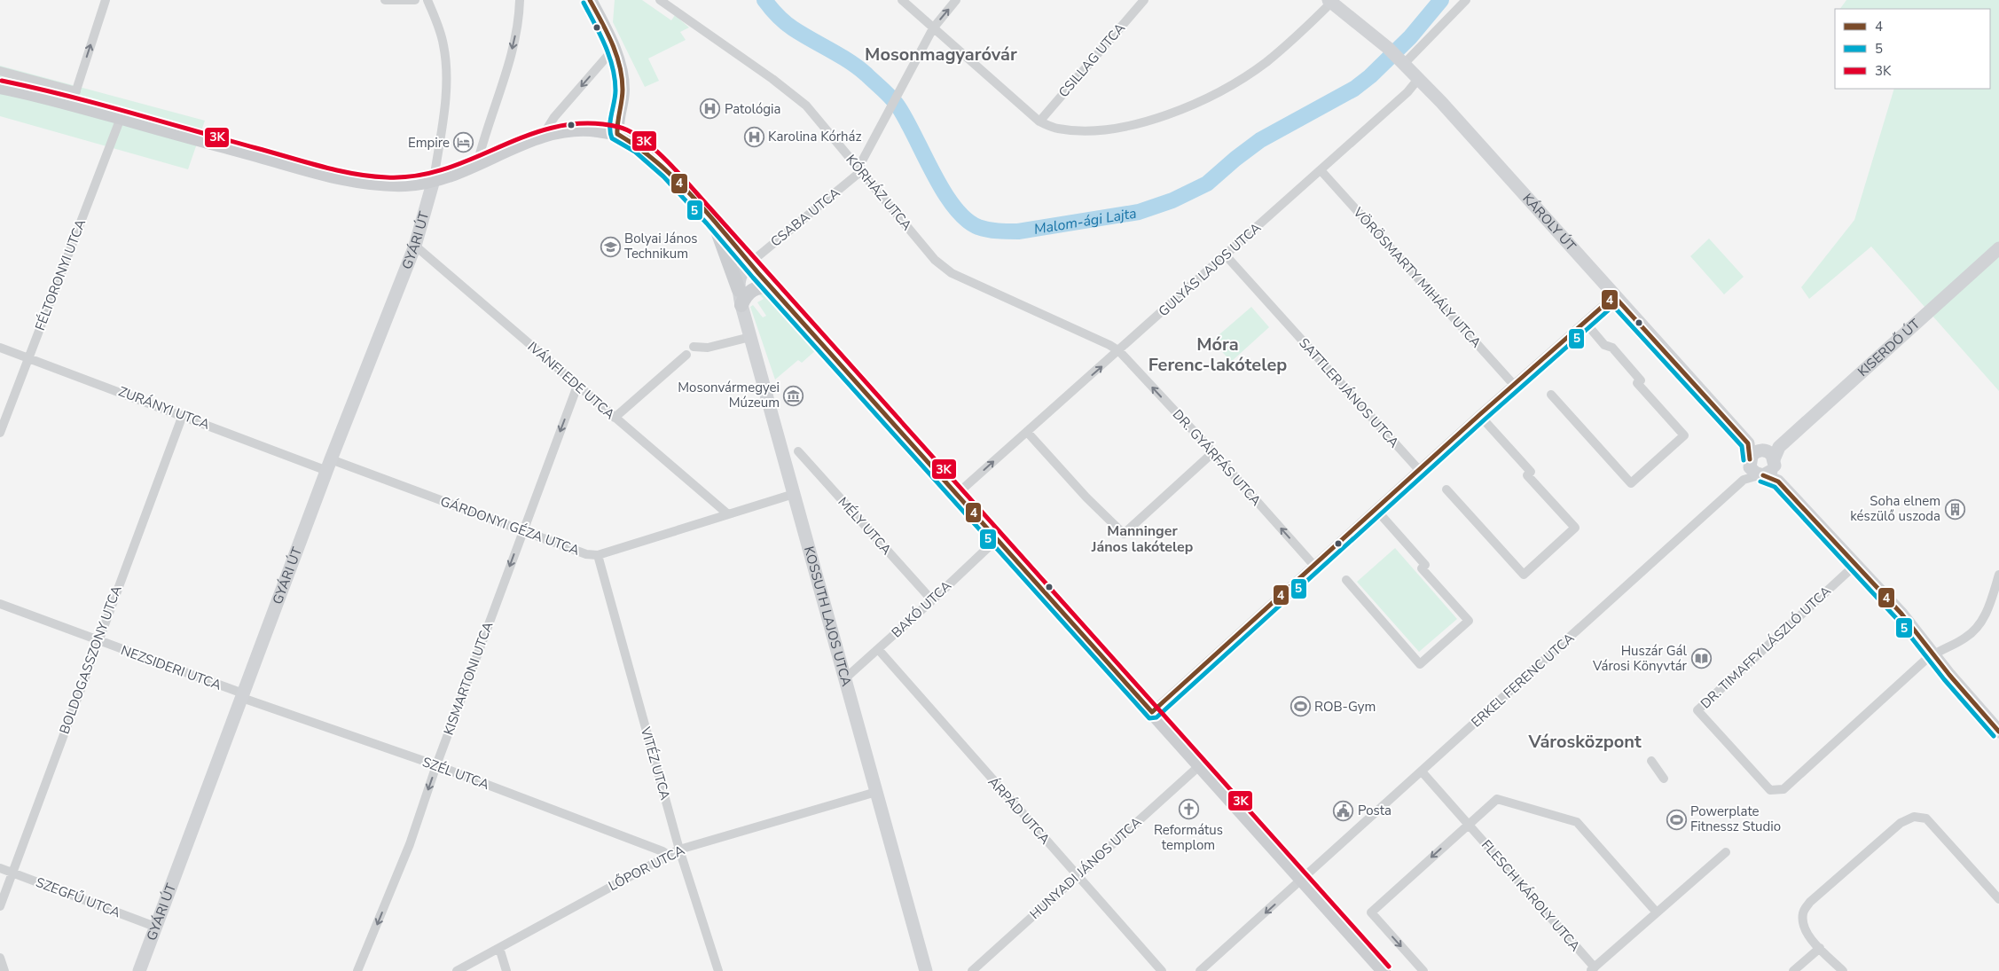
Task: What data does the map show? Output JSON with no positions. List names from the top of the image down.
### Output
{
  "streets": {
    "street": [
      "CSILLAG UTCA",
      "KÓRHÁZ UTCA",
      "CSABA UTCA",
      "KÁROLY ÚT",
      "GYÁRI ÚT",
      "GULYÁS LAJOS UTCA",
      "FÉLTORONYI UTCA",
      "VÖRÖSMARTY MIHÁLY UTCA",
      "KISERDŐ ÚT",
      "IVÁNFI EDE UTCA",
      "SATTLER JÁNOS UTCA",
      "ZURÁNYI UTCA",
      "DR. GYÁRFÁS UTCA",
      "GÁRDONYI GÉZA UTCA",
      "MÉLY UTCA",
      "BAKÓ UTCA",
      "KOSSUTH LAJOS UTCA",
      "DR. TIMAFFY LÁSZLÓ UTCA",
      "BOLDOGASSZONY UTCA",
      "NEZSIDERI UTCA",
      "KISMARTONI UTCA",
      "ERKEL FERENC UTCA",
      "VITÉZ UTCA",
      "SZÉL UTCA",
      "ÁRPÁD UTCA",
      "LŐPOR UTCA",
      "HUNYADI JÁNOS UTCA",
      "FLESCH KÁROLY UTCA",
      "SZEGFŰ UTCA"
    ]
  },
  "crossings": [
    ["KÓRHÁZ UTCA", "CSABA UTCA"],
    ["KÓRHÁZ UTCA", "GULYÁS LAJOS UTCA"],
    ["KÓRHÁZ UTCA", "DR. GYÁRFÁS UTCA"],
    ["CSABA UTCA", "KOSSUTH LAJOS UTCA"],
    ["KÁROLY ÚT", "GULYÁS LAJOS UTCA"],
    ["GYÁRI ÚT", "IVÁNFI EDE UTCA"],
    ["GYÁRI ÚT", "ZURÁNYI UTCA"],
    ["GYÁRI ÚT", "GÁRDONYI GÉZA UTCA"],
    ["GYÁRI ÚT", "NEZSIDERI UTCA"],
    ["GYÁRI ÚT", "SZÉL UTCA"],
    ["GYÁRI ÚT", "SZEGFŰ UTCA"],
    ["GULYÁS LAJOS UTCA", "VÖRÖSMARTY MIHÁLY UTCA"],
    ["GULYÁS LAJOS UTCA", "SATTLER JÁNOS UTCA"],
    ["GULYÁS LAJOS UTCA", "DR. GYÁRFÁS UTCA"],
    ["FÉLTORONYI UTCA", "ZURÁNYI UTCA"],
    ["KISERDŐ ÚT", "ERKEL FERENC UTCA"],
    ["IVÁNFI EDE UTCA", "GÁRDONYI GÉZA UTCA"],
    ["IVÁNFI EDE UTCA", "KISMARTONI UTCA"],
    ["ZURÁNYI UTCA", "GÁRDONYI GÉZA UTCA"],
    ["ZURÁNYI UTCA", "BOLDOGASSZONY UTCA"],
    ["GÁRDONYI GÉZA UTCA", "KOSSUTH LAJOS UTCA"],
    ["GÁRDONYI GÉZA UTCA", "KISMARTONI UTCA"],
    ["GÁRDONYI GÉZA UTCA", "VITÉZ UTCA"],
    ["MÉLY UTCA", "BAKÓ UTCA"],
    ["BAKÓ UTCA", "KOSSUTH LAJOS UTCA"],
    ["BAKÓ UTCA", "ÁRPÁD UTCA"],
    ["KOSSUTH LAJOS UTCA", "LŐPOR UTCA"],
    ["BOLDOGASSZONY UTCA", "NEZSIDERI UTCA"],
    ["BOLDOGASSZONY UTCA", "SZEGFŰ UTCA"],
    ["NEZSIDERI UTCA", "SZÉL UTCA"],
    ["KISMARTONI UTCA", "SZÉL UTCA"],
    ["ERKEL FERENC UTCA", "FLESCH KÁROLY UTCA"],
    ["VITÉZ UTCA", "LŐPOR UTCA"],
    ["SZÉL UTCA", "LŐPOR UTCA"],
    ["ÁRPÁD UTCA", "HUNYADI JÁNOS UTCA"]
  ],
  "one_way": ["DR. GYÁRFÁS UTCA", "KISMARTONI UTCA"],
  "districts": [
    "Mosonmagyaróvár",
    "Móra Ferenc-lakótelep",
    "Manninger János lakótelep",
    "Városközpont"
  ],
  "water": ["Malom-ági Lajta"],
  "places": {
    "hospital": ["Patológia", "Karolina Kórház"],
    "hotel": ["Empire"],
    "school or university": ["Bolyai János Technikum"],
    "museum": ["Mosonvármegyei Múzeum"],
    "building": ["Soha elnem készülő uszoda"],
    "library": ["Huszár Gál Városi Könyvtár"],
    "sports": ["ROB-Gym", "Powerplate Fitnessz Studio"],
    "church": ["Református templom"],
    "public building": ["Posta"]
  },
  "lines": ["transit line 4", "transit line 5", "transit line 3K"],
  "legend": ["4", "5", "3K"]
}
